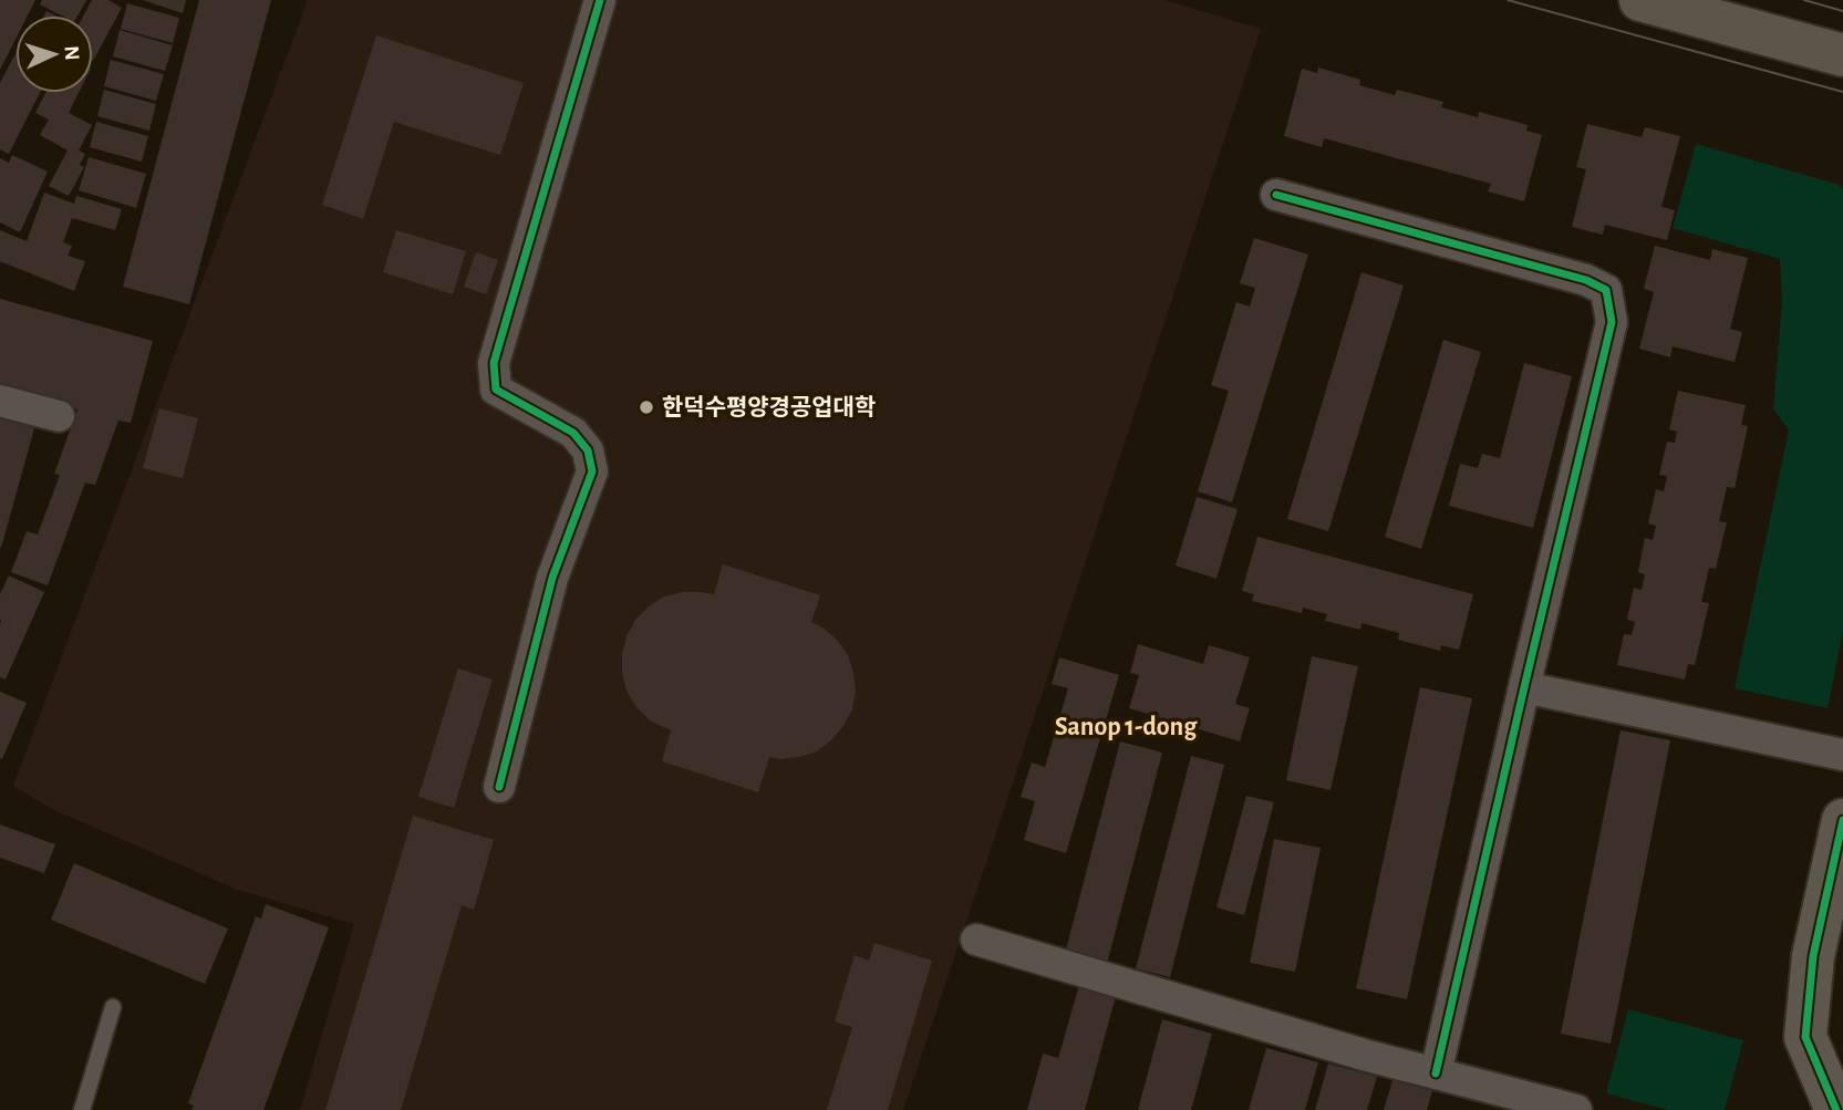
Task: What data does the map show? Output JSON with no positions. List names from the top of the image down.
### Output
{
  "districts": ["Sanop 1-dong"],
  "places": ["한덕수평양경공업대학"],
  "north": "right"
}
